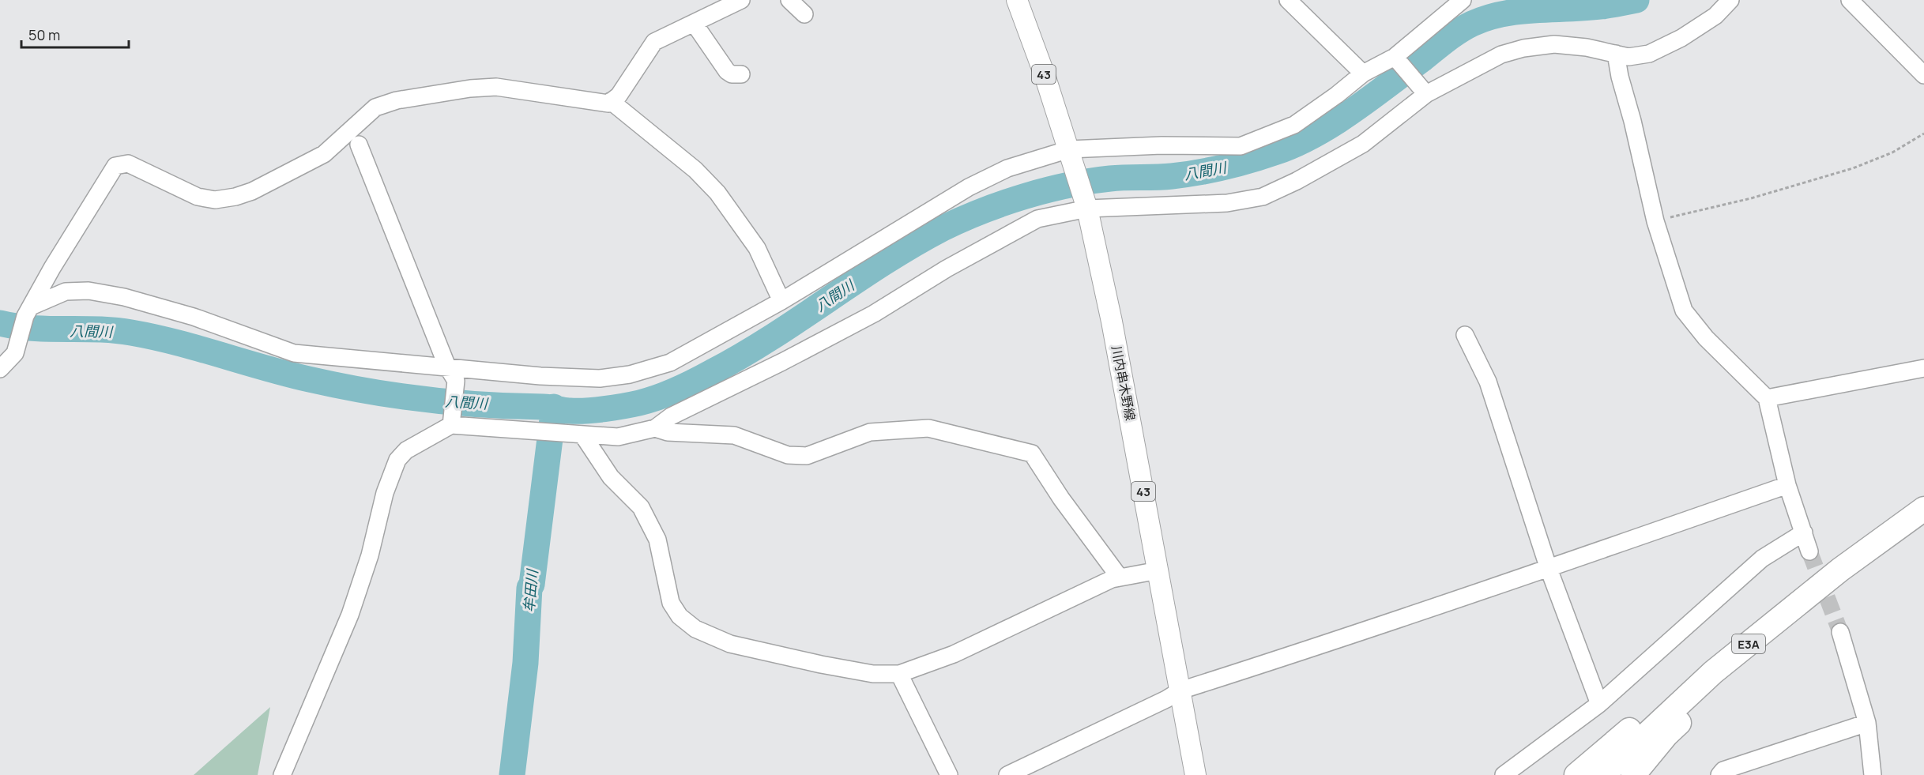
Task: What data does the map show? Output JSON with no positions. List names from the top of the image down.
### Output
{
  "streets": {
    "highway": ["E3A"],
    "main road": ["43", "川内串木野線"]
  },
  "water": ["八間川", "牟田川"],
  "scale_bar": "50 m"
}
